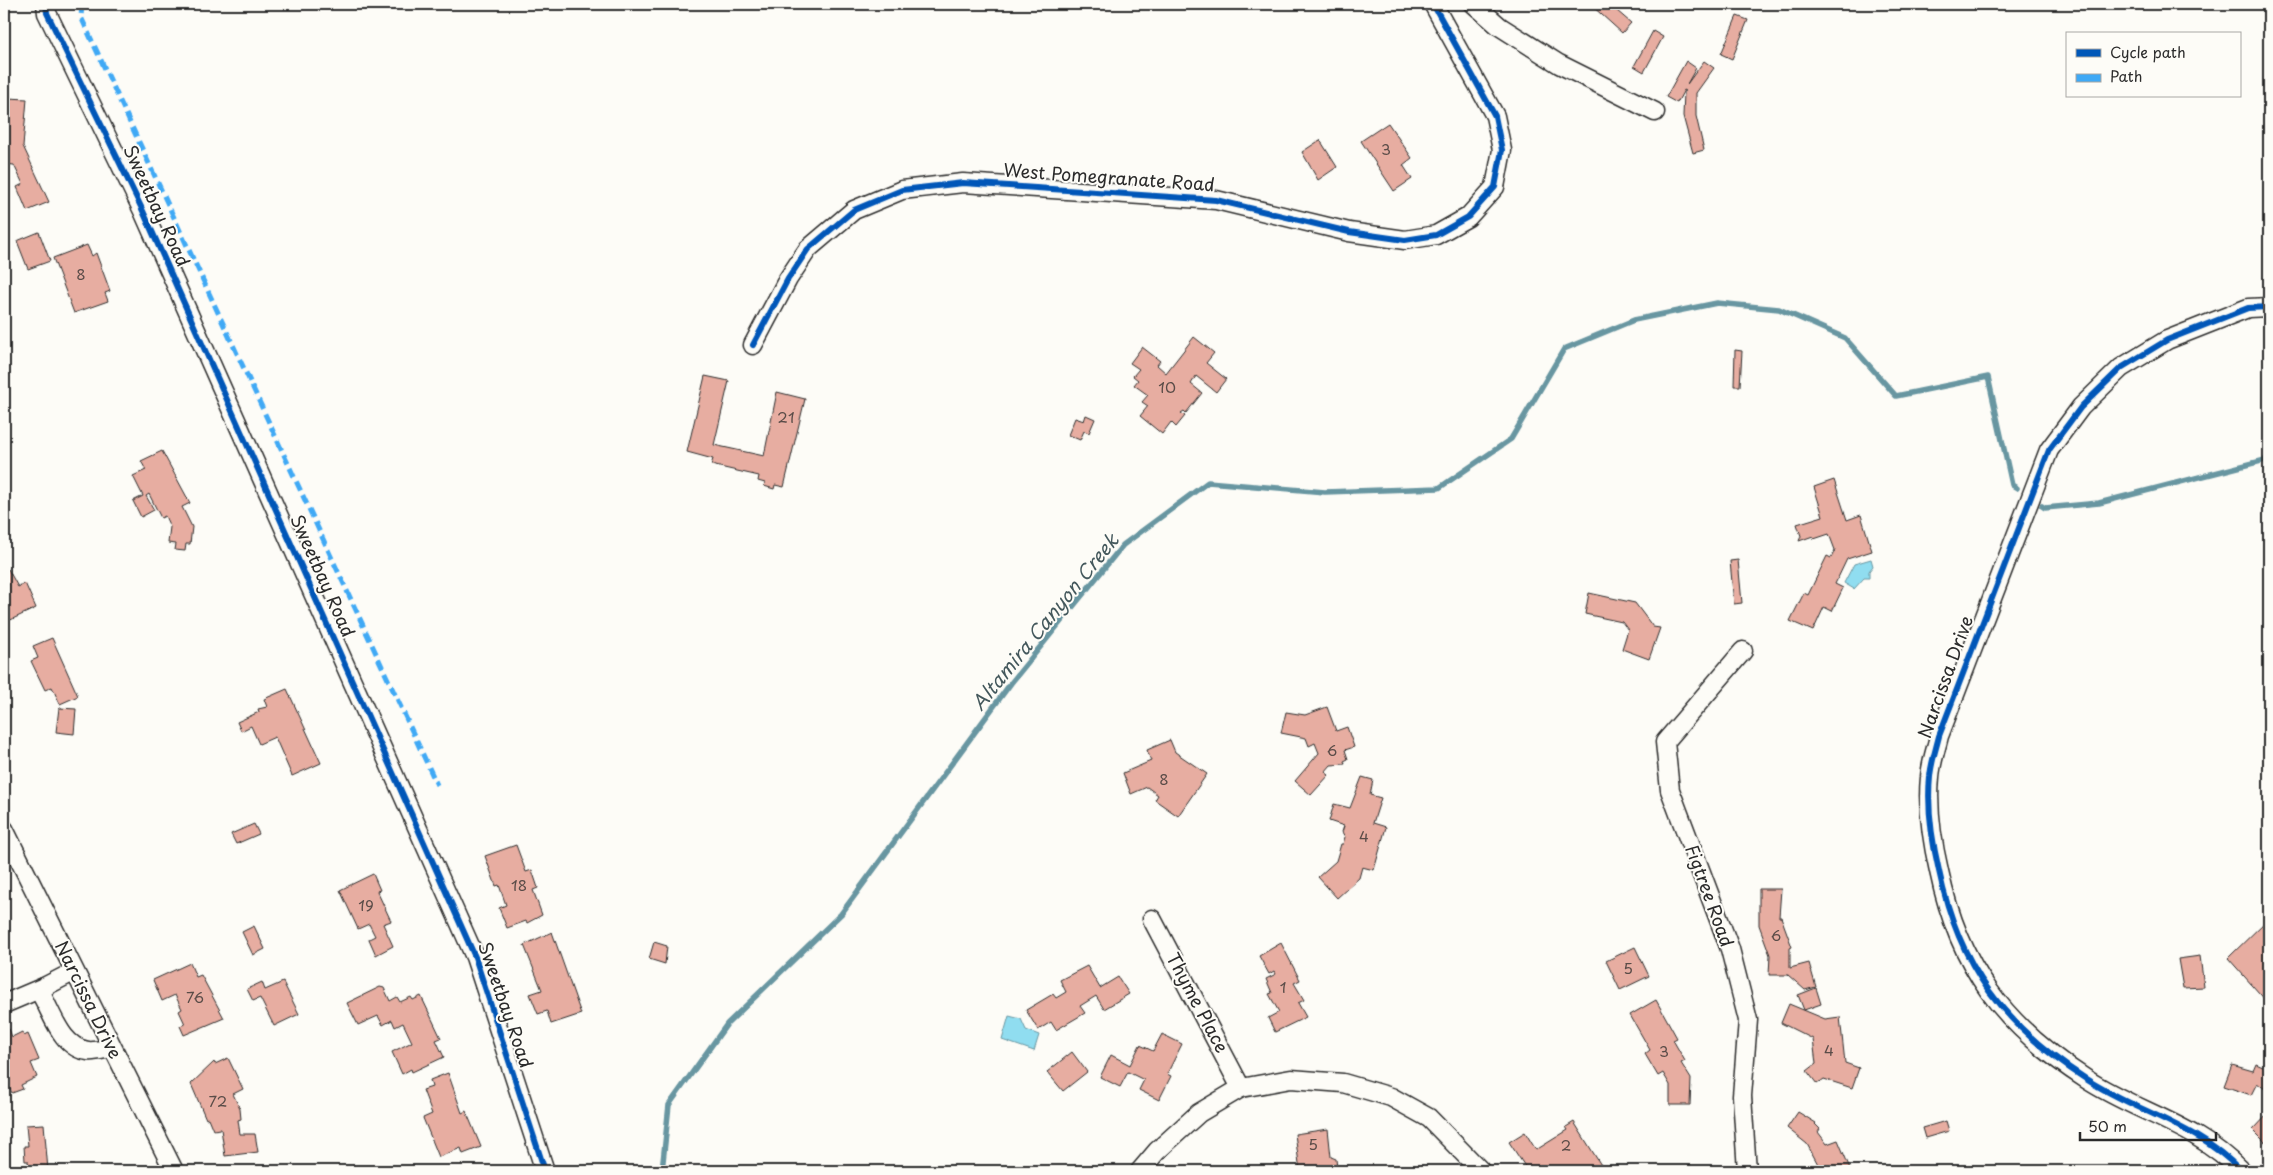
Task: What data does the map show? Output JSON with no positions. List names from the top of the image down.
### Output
{
  "streets": {
    "street": [
      "West Pomegranate Road",
      "Sweetbay Road",
      "Narcissa Drive",
      "Figtree Road",
      "Thyme Place"
    ]
  },
  "water": ["Altamira Canyon Creek"],
  "house_numbers": [
    "3",
    "8",
    "10",
    "21",
    "6",
    "8",
    "4",
    "18",
    "19",
    "6",
    "5",
    "1",
    "76",
    "4",
    "3",
    "72",
    "5",
    "2"
  ],
  "legend": ["Cycle path", "Path"],
  "scale_bar": "50 m"
}
